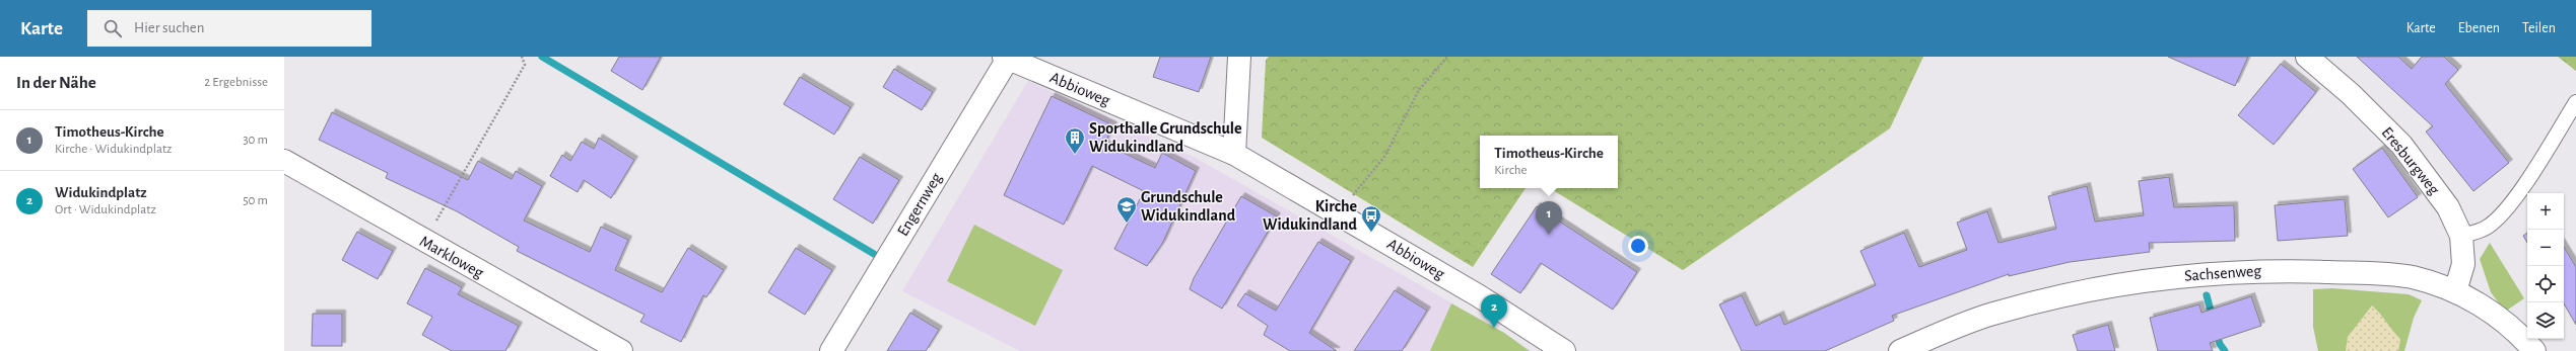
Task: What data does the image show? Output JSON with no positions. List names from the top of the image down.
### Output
{
  "streets": {
    "street": [
      "Abbioweg",
      "Eresburgweg",
      "Engernweg",
      "Markloweg",
      "Sachsenweg"
    ]
  },
  "crossings": [
    ["Abbioweg", "Engernweg"],
    ["Eresburgweg", "Sachsenweg"]
  ],
  "places": {
    "building": ["Sporthalle Grundschule Widukindland"],
    "school or university": ["Grundschule Widukindland"],
    "bus stop": ["Kirche Widukindland"]
  },
  "page": {
    "header": "Karte",
    "search": "Hier suchen",
    "nav": ["Karte", "Ebenen", "Teilen"],
    "heading": ["In der Nähe", "2 Ergebnisse"],
    "list": [
      {
        "mark": "1",
        "name": "Timotheus-Kirche",
        "note": "Kirche · Widukindplatz",
        "value": "30 m"
      },
      {
        "mark": "2",
        "name": "Widukindplatz",
        "note": "Ort · Widukindplatz",
        "value": "50 m"
      }
    ],
    "popup": ["Timotheus-Kirche", "Kirche"],
    "map_buttons": ["+", "−"],
    "pins": ["1", "2"]
  }
}
